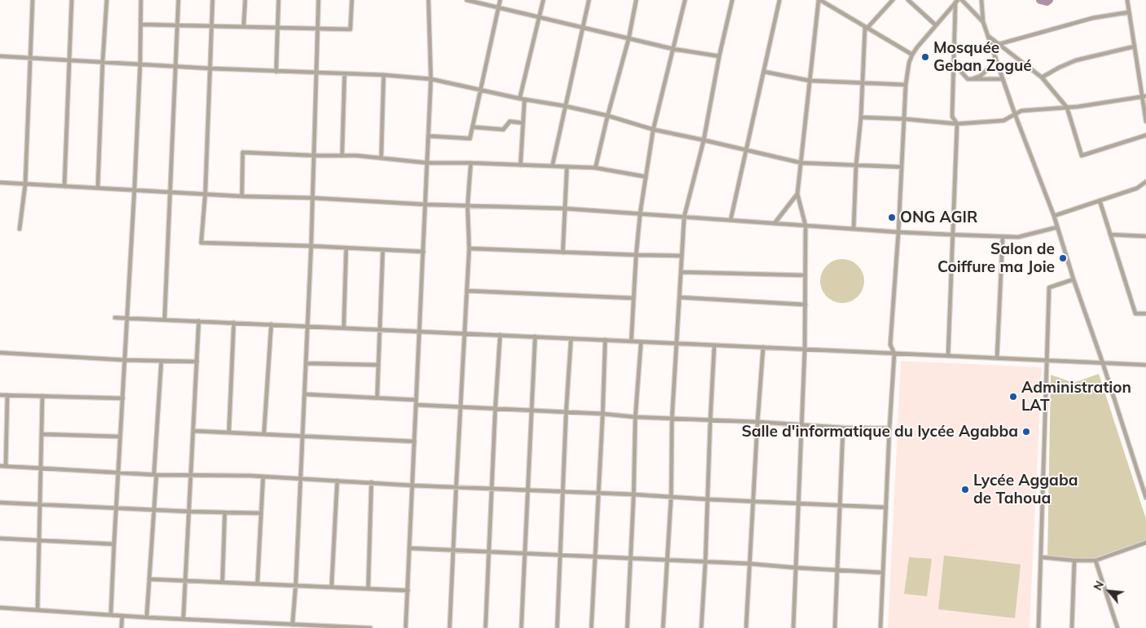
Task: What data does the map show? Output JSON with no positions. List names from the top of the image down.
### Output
{
  "places": [
    "Mosquée Geban Zogué",
    "ONG AGIR",
    "Salon de Coiffure ma Joie",
    "Administration LAT",
    "Salle d'informatique du lycée Agabba",
    "Lycée Aggaba de Tahoua"
  ],
  "north": "top left"
}
